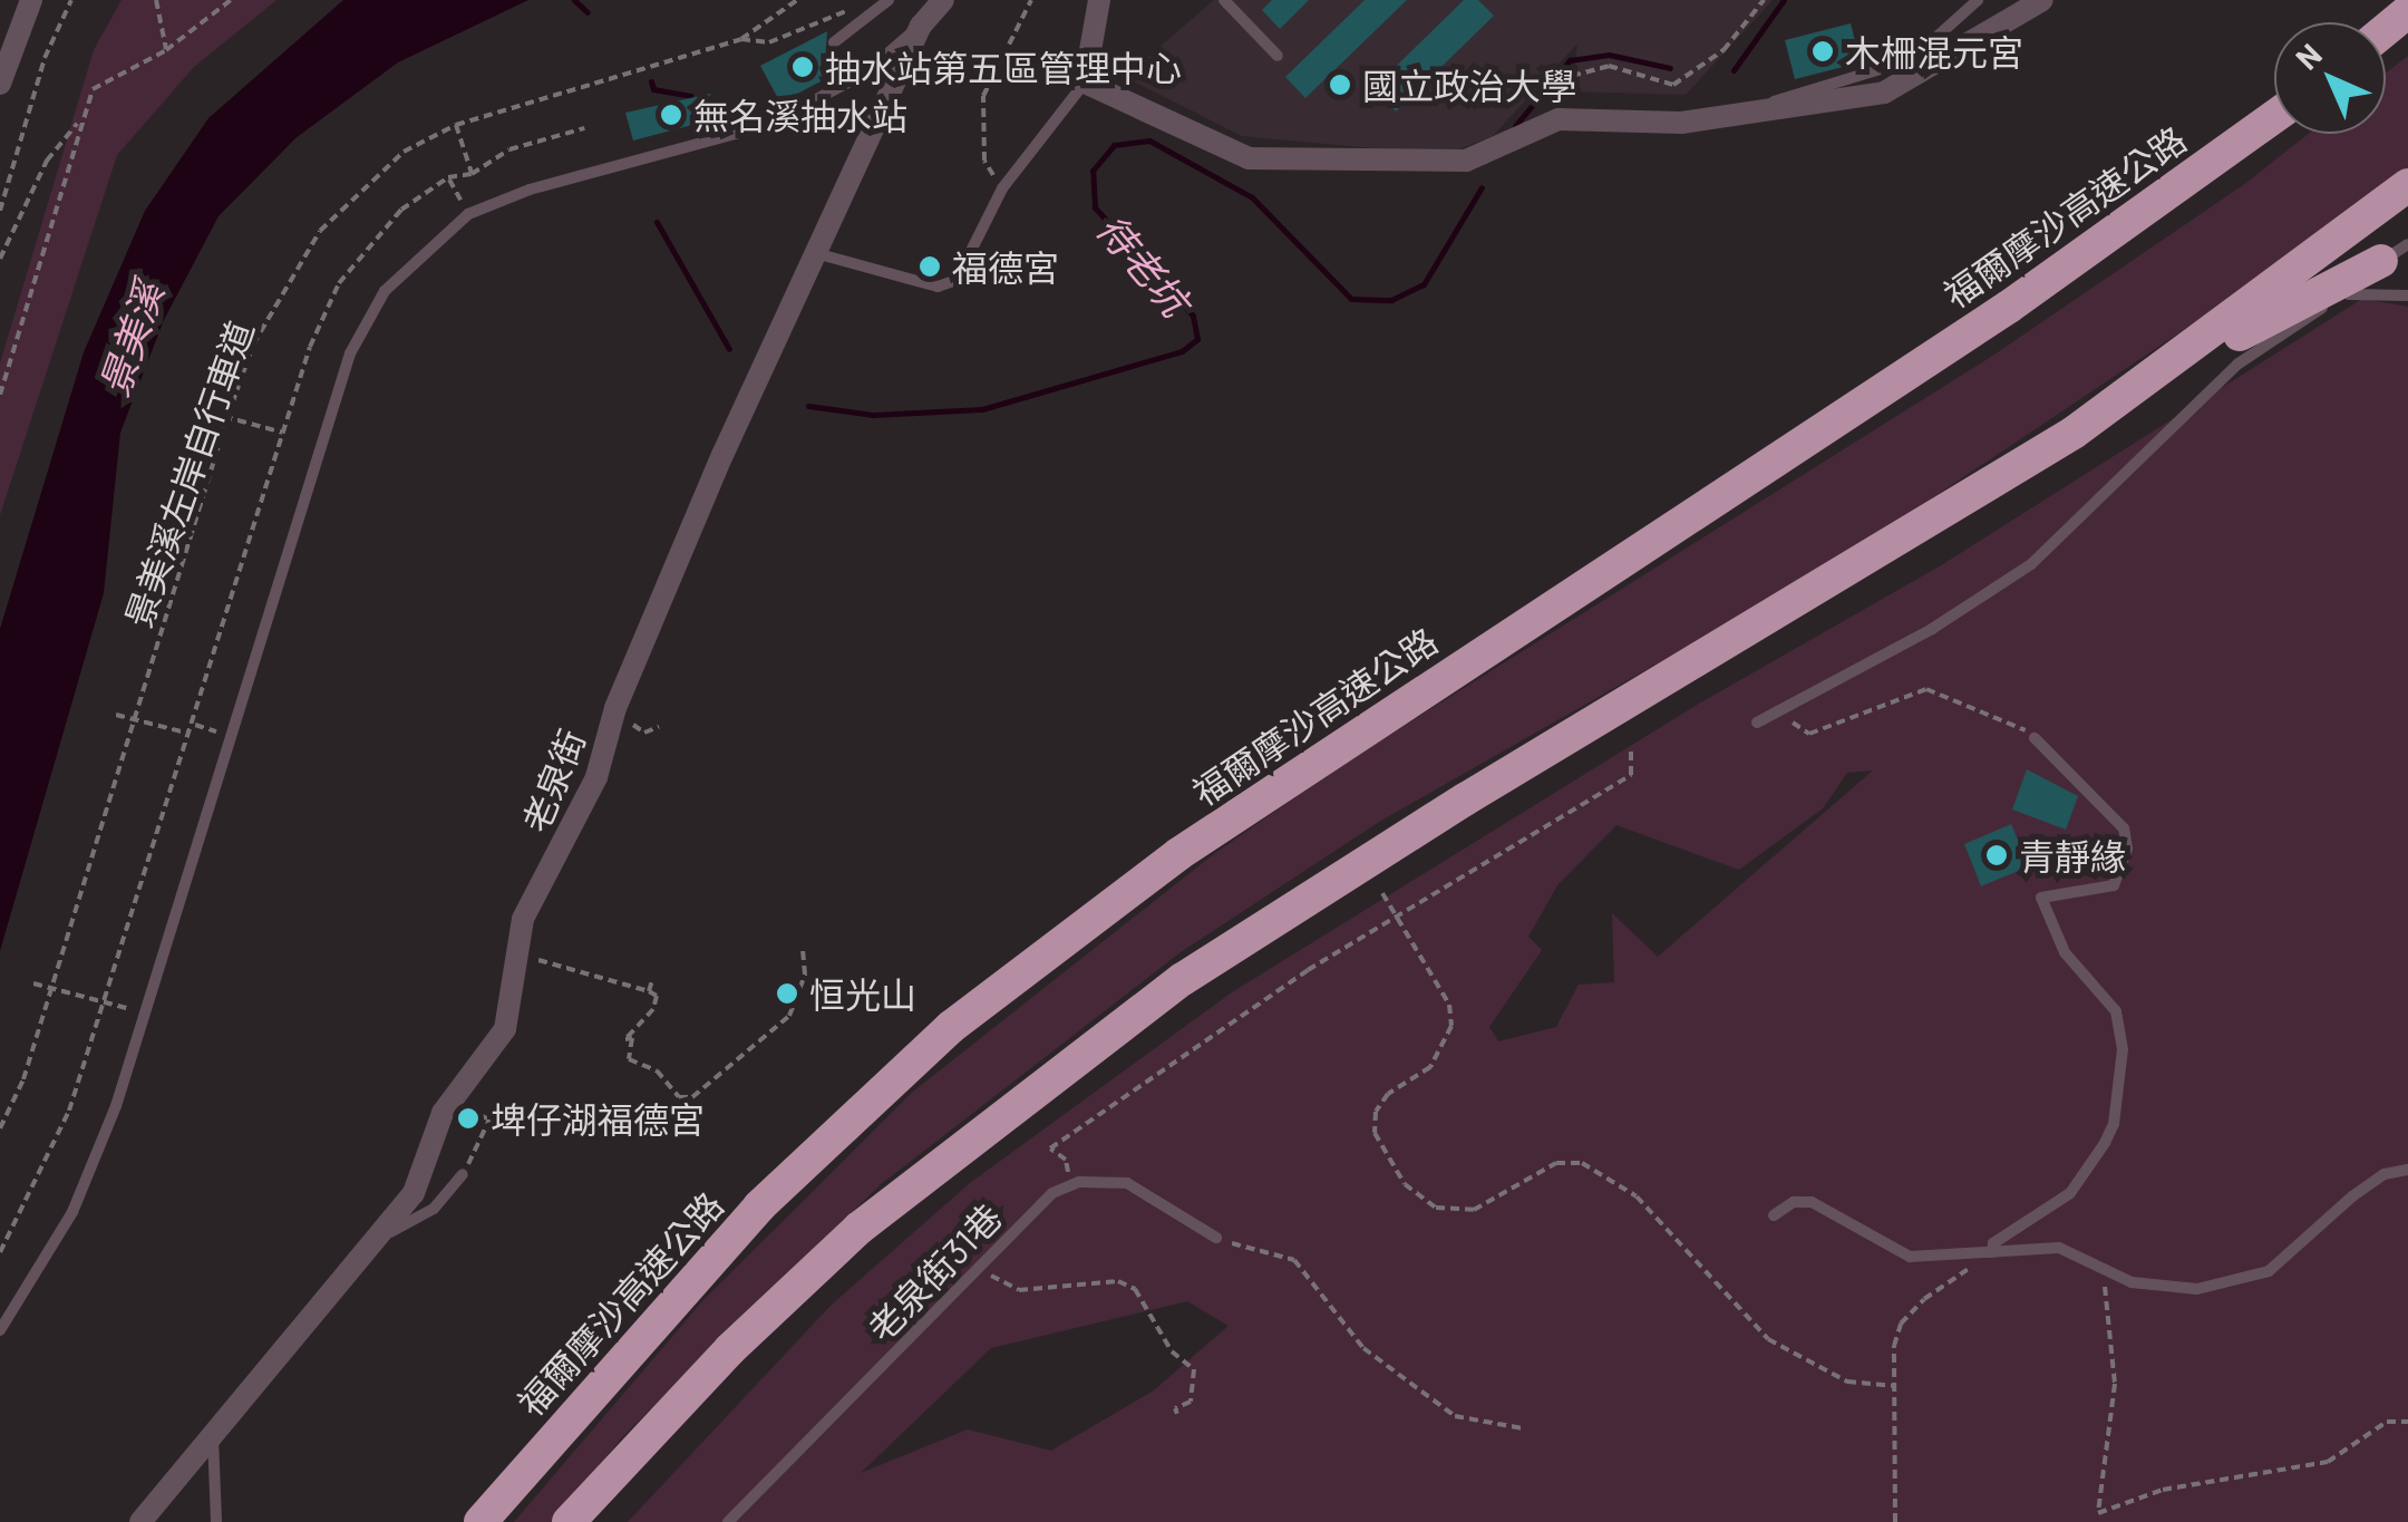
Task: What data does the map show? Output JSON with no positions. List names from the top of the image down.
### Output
{
  "streets": {
    "highway": ["福爾摩沙高速公路"],
    "street": ["老泉街"],
    "lane": ["老泉街31巷"],
    "path": ["景美溪左岸自行車道"]
  },
  "water": ["待老坑", "景美溪"],
  "places": [
    "木柵混元宮",
    "抽水站第五區管理中心",
    "國立政治大學",
    "無名溪抽水站",
    "福德宮",
    "青靜緣",
    "恒光山",
    "埤仔湖福德宮"
  ],
  "north": "top left"
}
